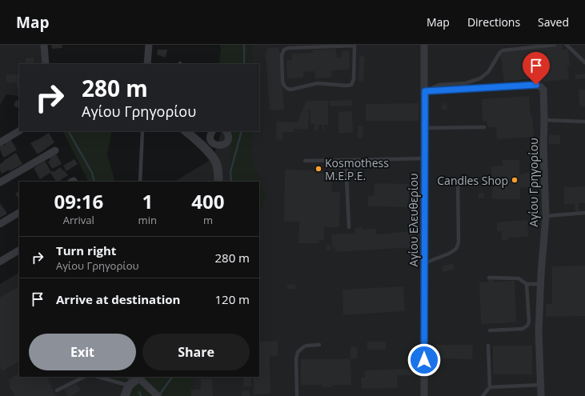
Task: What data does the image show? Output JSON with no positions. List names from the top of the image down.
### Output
{
  "streets": {
    "street": ["Αγίου Γρηγορίου", "Αγίου Ελευθερίου"]
  },
  "crossings": [
    ["Αγίου Γρηγορίου", "Αγίου Ελευθερίου"]
  ],
  "places": ["Kosmothess M.E.P.E.", "Candles Shop"],
  "page": {
    "header": "Map",
    "nav": ["Map", "Directions", "Saved"],
    "turn": ["280 m", "Αγίου Γρηγορίου"],
    "eta": [
      "09:16",
      "Arrival",
      "1",
      "min",
      "400",
      "m"
    ],
    "list": [
      {
        "name": "Turn right",
        "note": "Αγίου Γρηγορίου",
        "value": "280 m"
      },
      {
        "name": "Arrive at destination",
        "value": "120 m"
      }
    ],
    "buttons": ["Exit", "Share"]
  }
}
